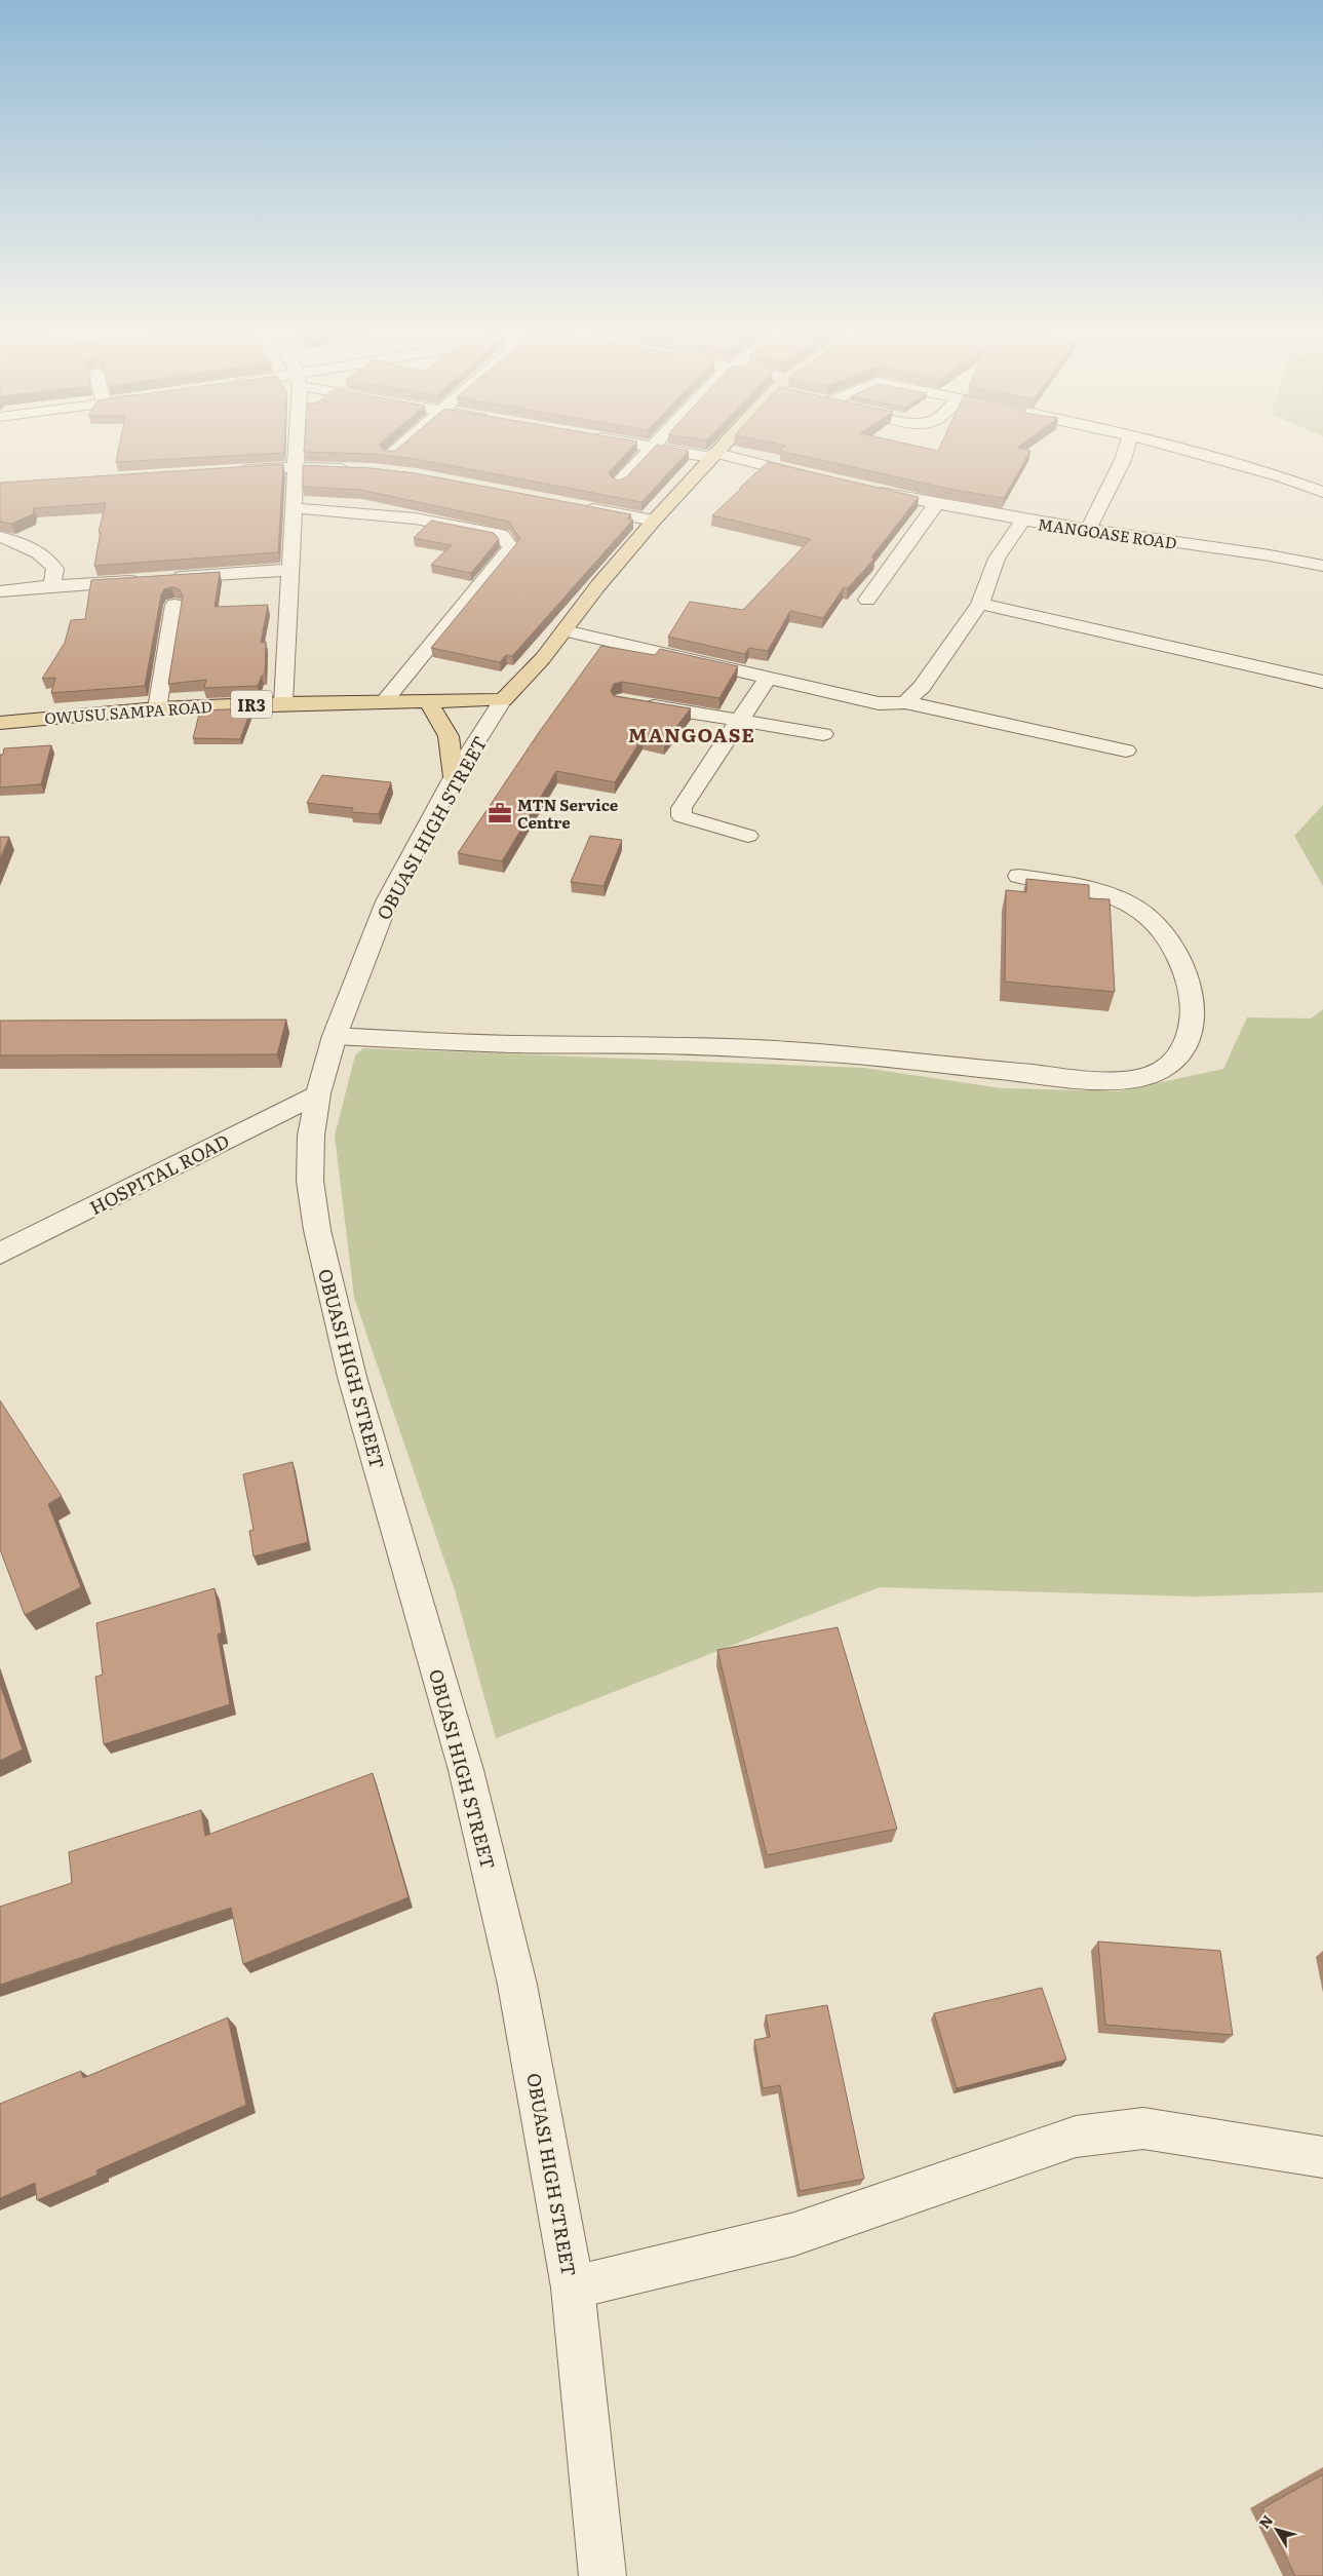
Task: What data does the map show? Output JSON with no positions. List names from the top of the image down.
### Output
{
  "streets": {
    "main road": ["IR3", "OWUSU SAMPA ROAD", "OBUASI HIGH STREET"],
    "street": ["MANGOASE ROAD", "HOSPITAL ROAD"]
  },
  "crossings": [
    ["OWUSU SAMPA ROAD", "OBUASI HIGH STREET"],
    ["OBUASI HIGH STREET", "HOSPITAL ROAD"]
  ],
  "districts": ["MANGOASE"],
  "places": {
    "office": ["MTN Service Centre"]
  },
  "north": "top left"
}
